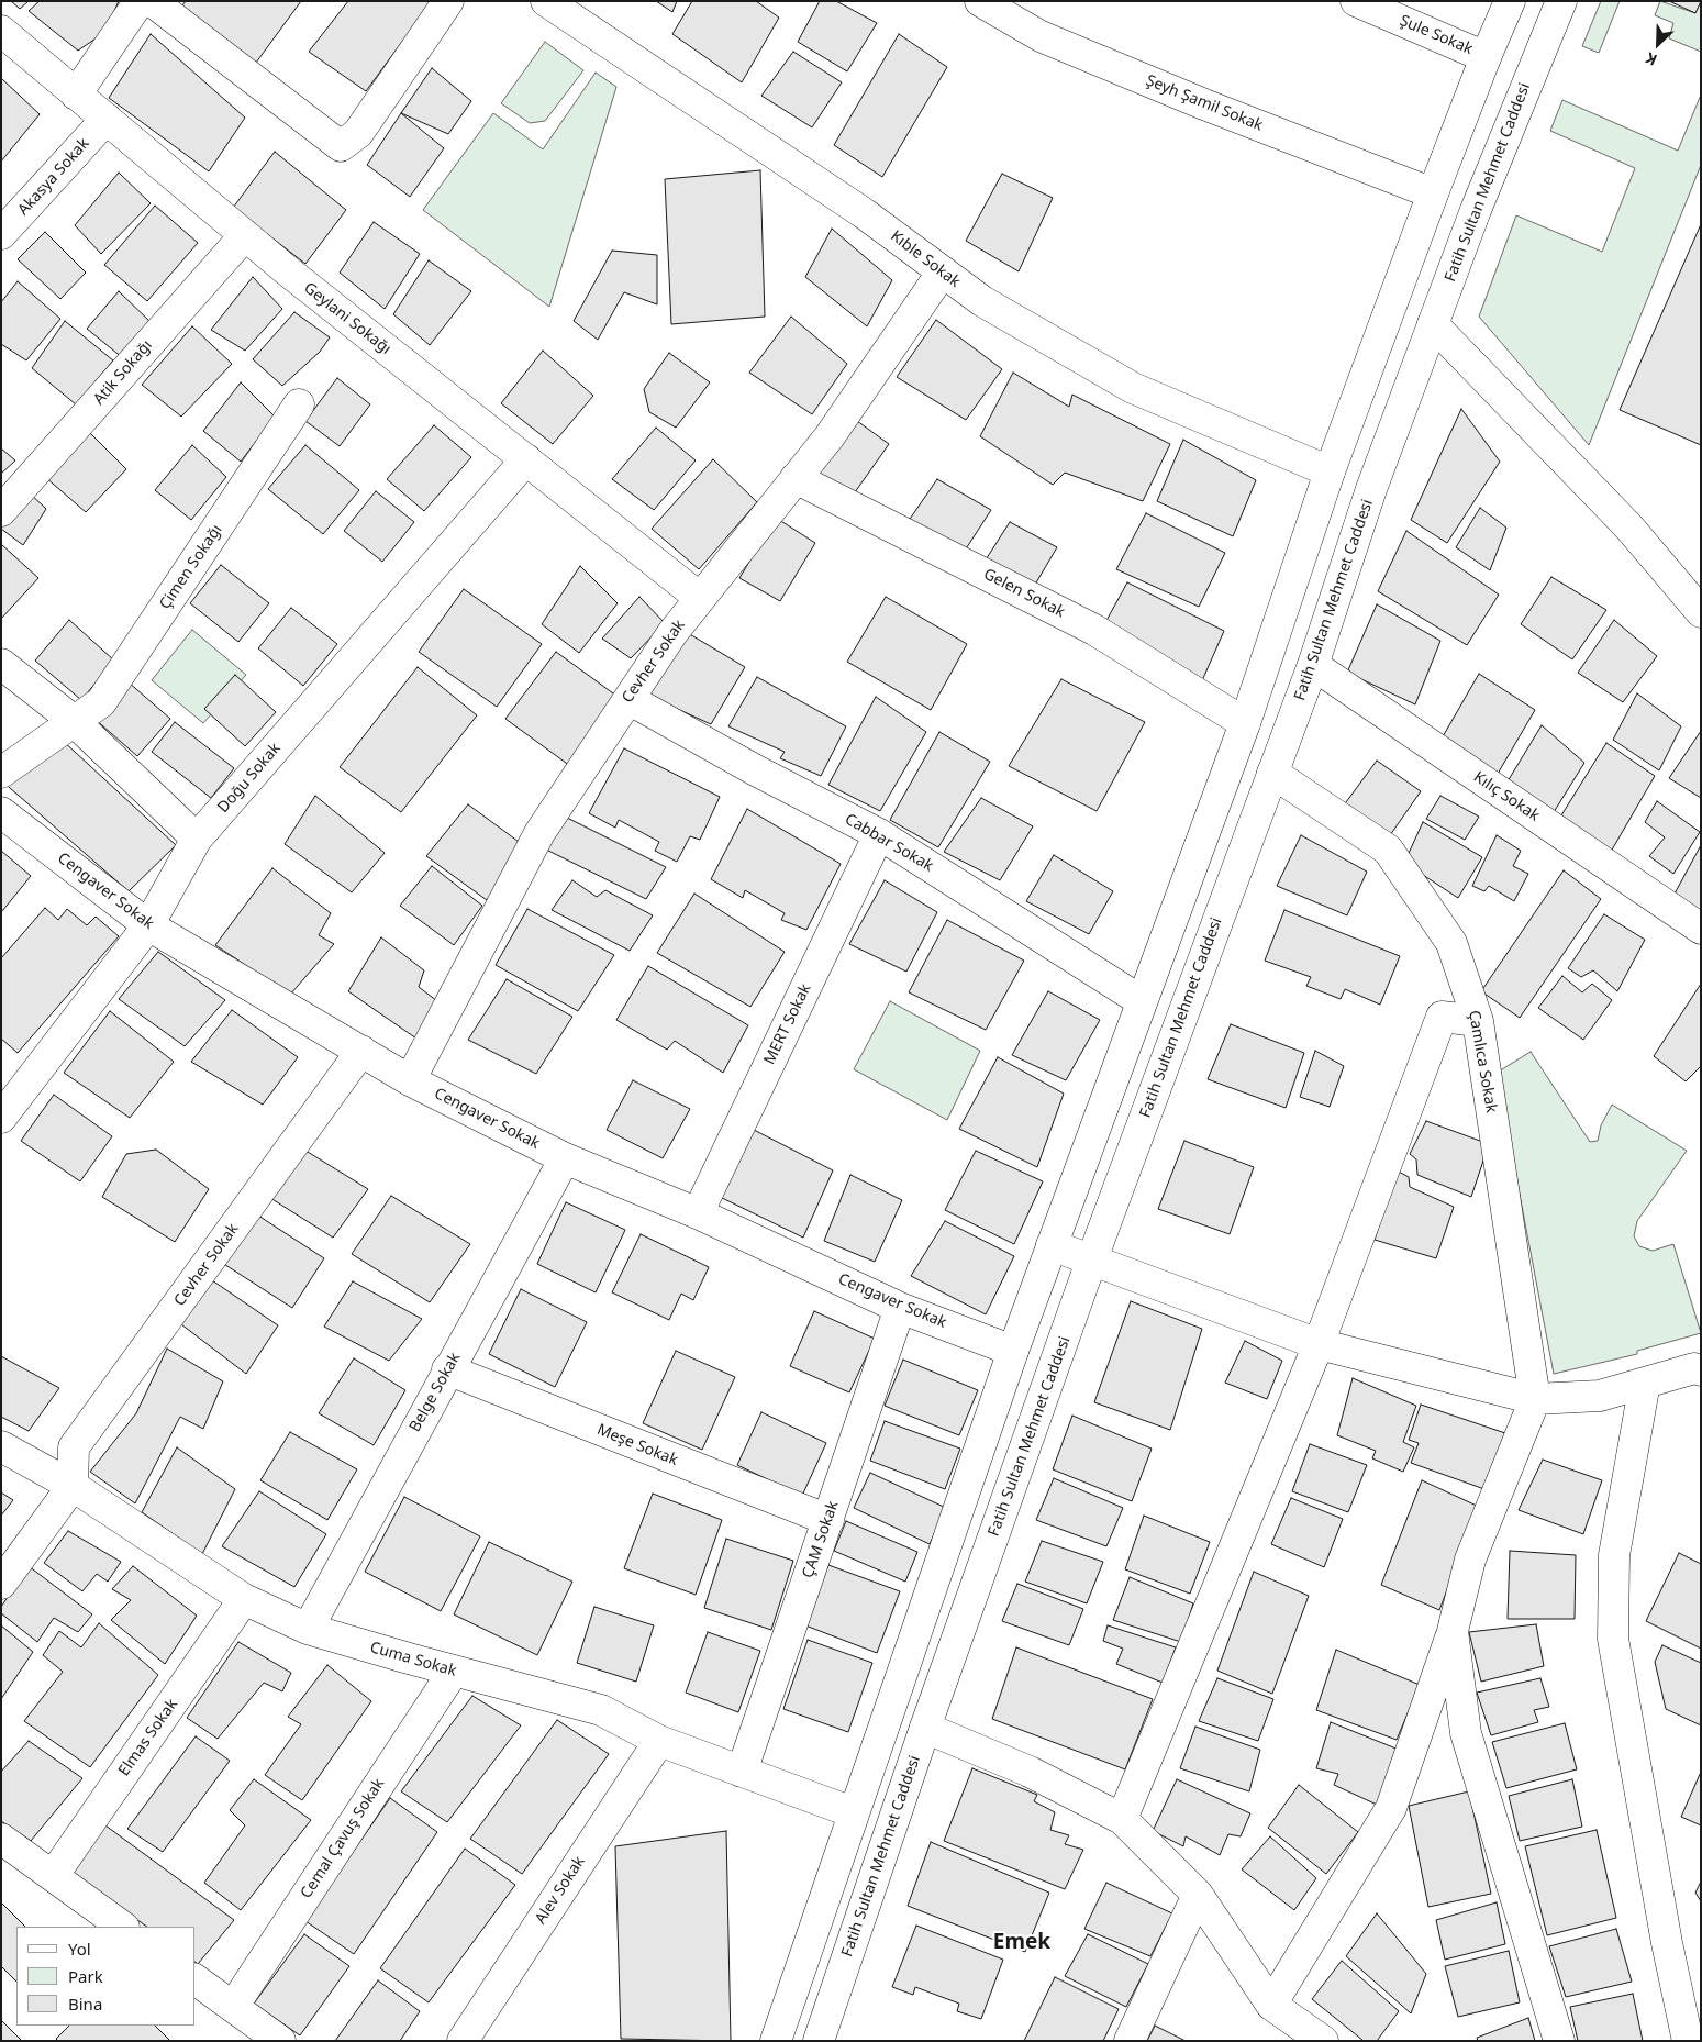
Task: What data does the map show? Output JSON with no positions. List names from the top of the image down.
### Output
{
  "streets": {
    "street": [
      "Şule Sokak",
      "Şeyh Şamil Sokak",
      "Akasya Sokak",
      "Fatih Sultan Mehmet Caddesi",
      "Kıble Sokak",
      "Geylani Sokağı",
      "Atik Sokağı",
      "Çimen Sokağı",
      "Gelen Sokak",
      "Cevher Sokak",
      "Doğu Sokak",
      "Kılıç Sokak",
      "Cabbar Sokak",
      "Cengaver Sokak",
      "MERT Sokak",
      "Çamlıca Sokak",
      "Belge Sokak",
      "Meşe Sokak",
      "ÇAM Sokak",
      "Cuma Sokak",
      "Elmas Sokak",
      "Cemal Çavuş Sokak",
      "Alev Sokak"
    ]
  },
  "crossings": [
    ["Akasya Sokak", "Geylani Sokağı"],
    ["Fatih Sultan Mehmet Caddesi", "Kılıç Sokak"],
    ["Fatih Sultan Mehmet Caddesi", "Çamlıca Sokak"],
    ["Kıble Sokak", "Cevher Sokak"],
    ["Geylani Sokağı", "Atik Sokağı"],
    ["Geylani Sokağı", "Cevher Sokak"],
    ["Geylani Sokağı", "Doğu Sokak"],
    ["Gelen Sokak", "Cevher Sokak"],
    ["Cevher Sokak", "Cabbar Sokak"],
    ["Cevher Sokak", "Cengaver Sokak"],
    ["Cevher Sokak", "Cuma Sokak"],
    ["Doğu Sokak", "Cengaver Sokak"],
    ["Cabbar Sokak", "MERT Sokak"],
    ["Cengaver Sokak", "MERT Sokak"],
    ["Cengaver Sokak", "Belge Sokak"],
    ["Cengaver Sokak", "ÇAM Sokak"],
    ["Belge Sokak", "Meşe Sokak"],
    ["Belge Sokak", "Cuma Sokak"],
    ["Meşe Sokak", "ÇAM Sokak"],
    ["ÇAM Sokak", "Cuma Sokak"],
    ["Cuma Sokak", "Elmas Sokak"],
    ["Cuma Sokak", "Cemal Çavuş Sokak"],
    ["Cuma Sokak", "Alev Sokak"]
  ],
  "districts": ["Emek"],
  "legend": ["Yol", "Park", "Bina"],
  "north": "bottom left"
}
